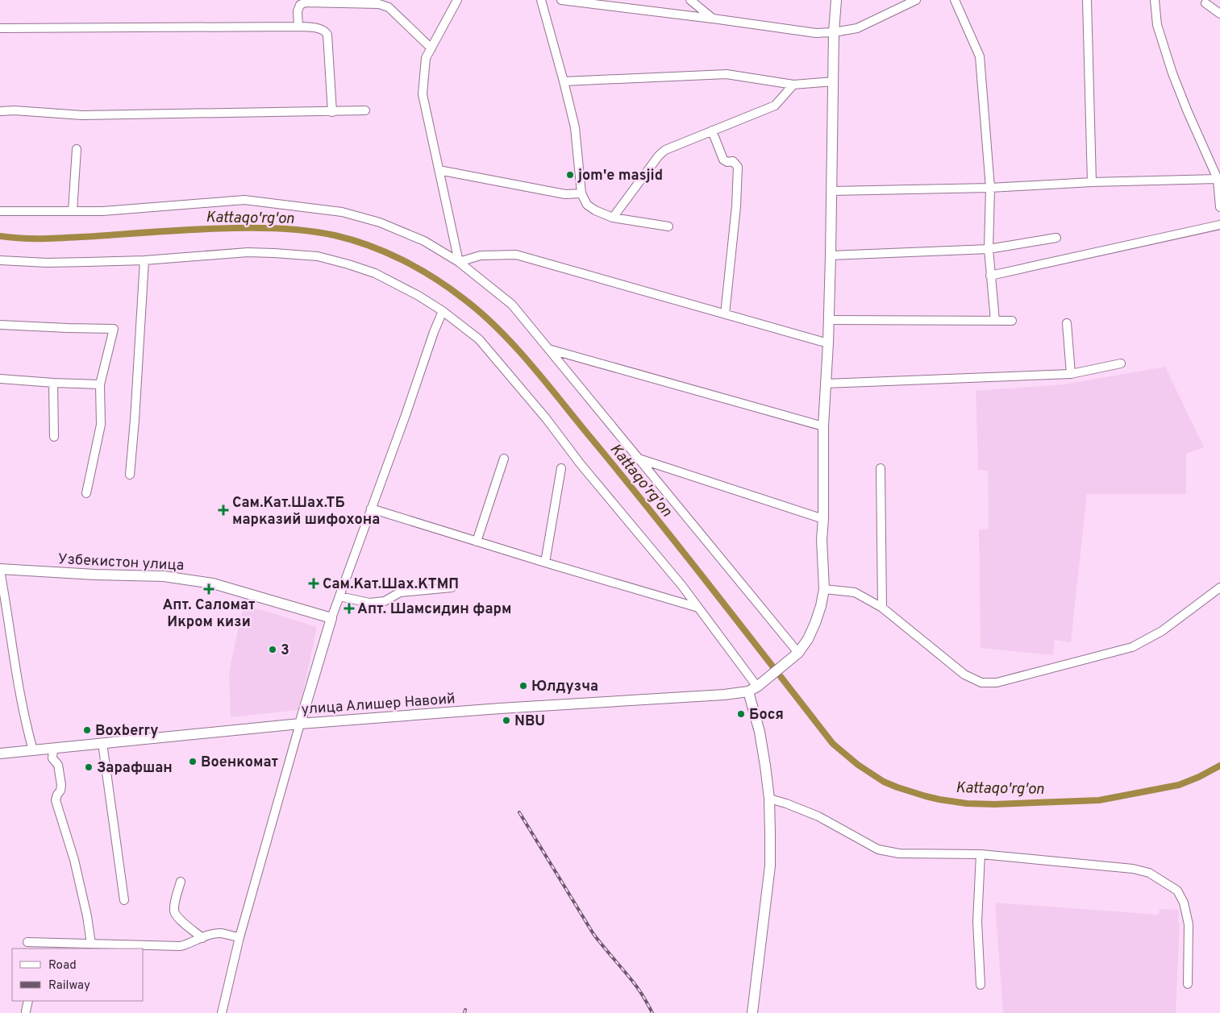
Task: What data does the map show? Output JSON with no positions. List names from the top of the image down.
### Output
{
  "streets": {
    "main road": ["Узбекистон улица", "улица Алишер Навоий"]
  },
  "water": ["Kattaqo'rg'on"],
  "places": {
    "other": [
      "jom'e masjid",
      "3",
      "Юлдузча",
      "Бося",
      "NBU",
      "Boxberry",
      "Военкомат",
      "Зарафшан"
    ],
    "health": [
      "Сам.Кат.Шах.ТБ марказий шифохона",
      "Сам.Кат.Шах.КТМП",
      "Апт. Саломат Икром кизи",
      "Апт. Шамсидин фарм"
    ]
  },
  "legend": ["Road", "Railway"]
}
